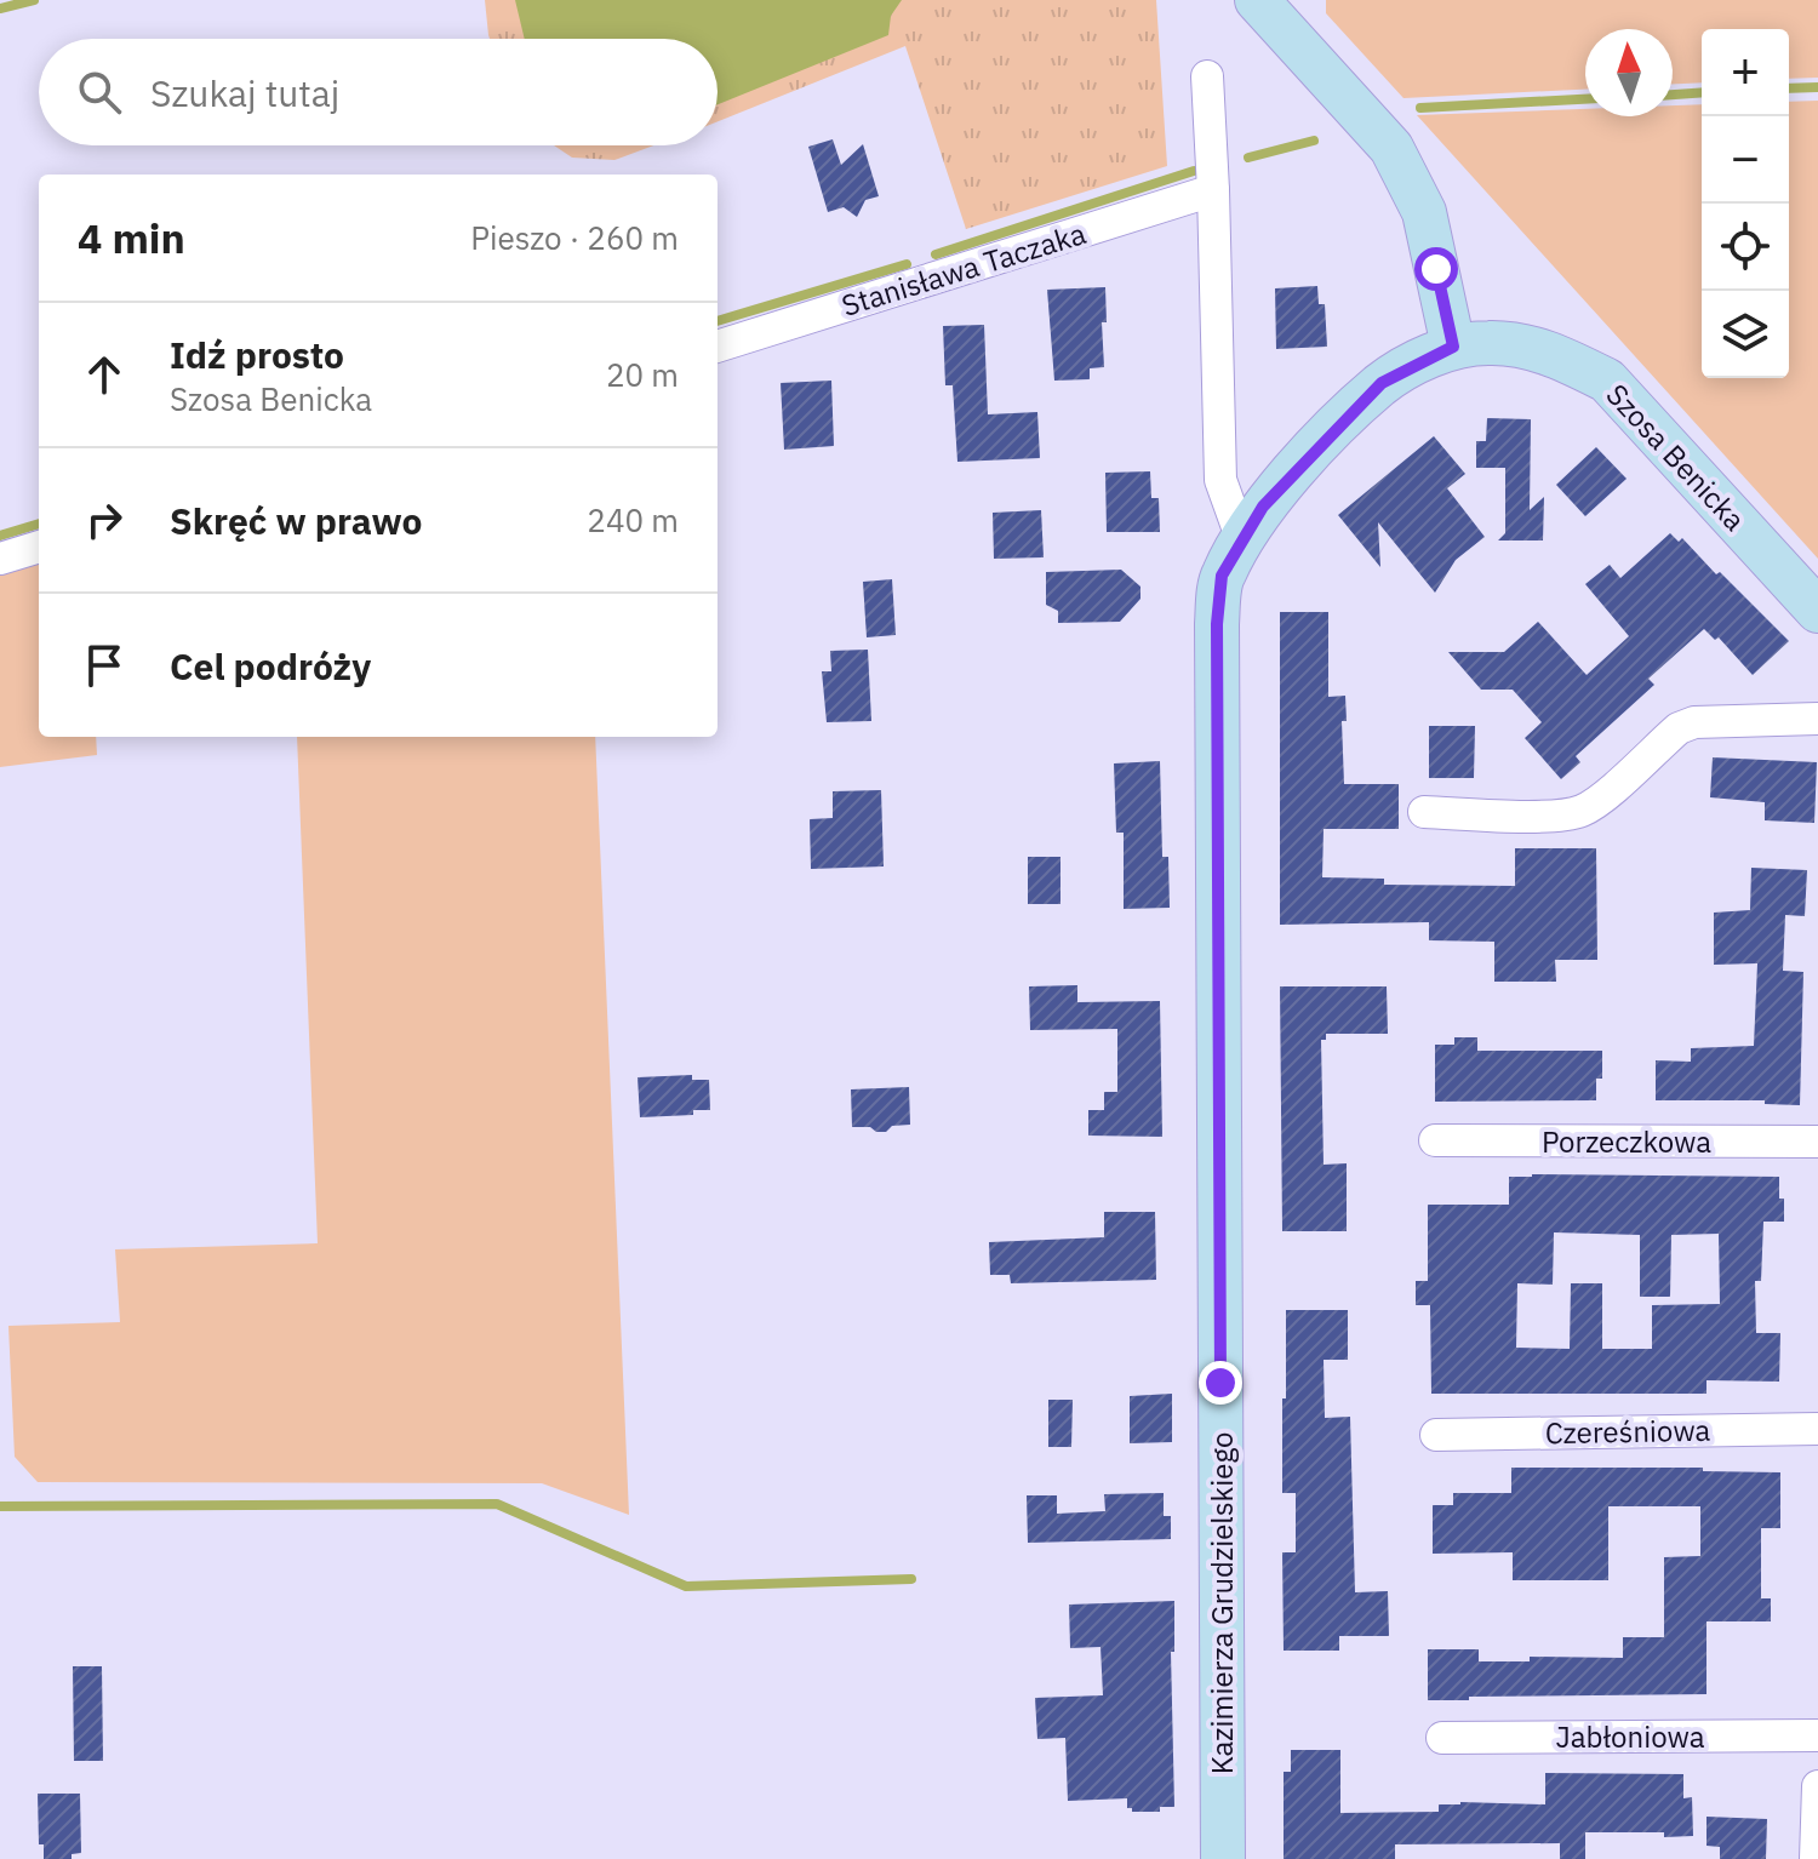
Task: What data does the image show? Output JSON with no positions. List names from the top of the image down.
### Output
{
  "streets": {
    "street": [
      "Stanisława Taczaka",
      "Szosa Benicka",
      "Porzeczkowa",
      "Czereśniowa",
      "Kazimierza Grudzielskiego",
      "Jabłoniowa"
    ]
  },
  "crossings": [
    ["Szosa Benicka", "Kazimierza Grudzielskiego"]
  ],
  "north": "top",
  "page": {
    "map_buttons": ["+", "−"],
    "search": "Szukaj tutaj",
    "heading": ["4 min", "Pieszo · 260 m"],
    "list": [
      ["Idź prosto", "Szosa Benicka", "20 m"],
      ["Skręć w prawo", "240 m"],
      "Cel podróży"
    ]
  }
}
